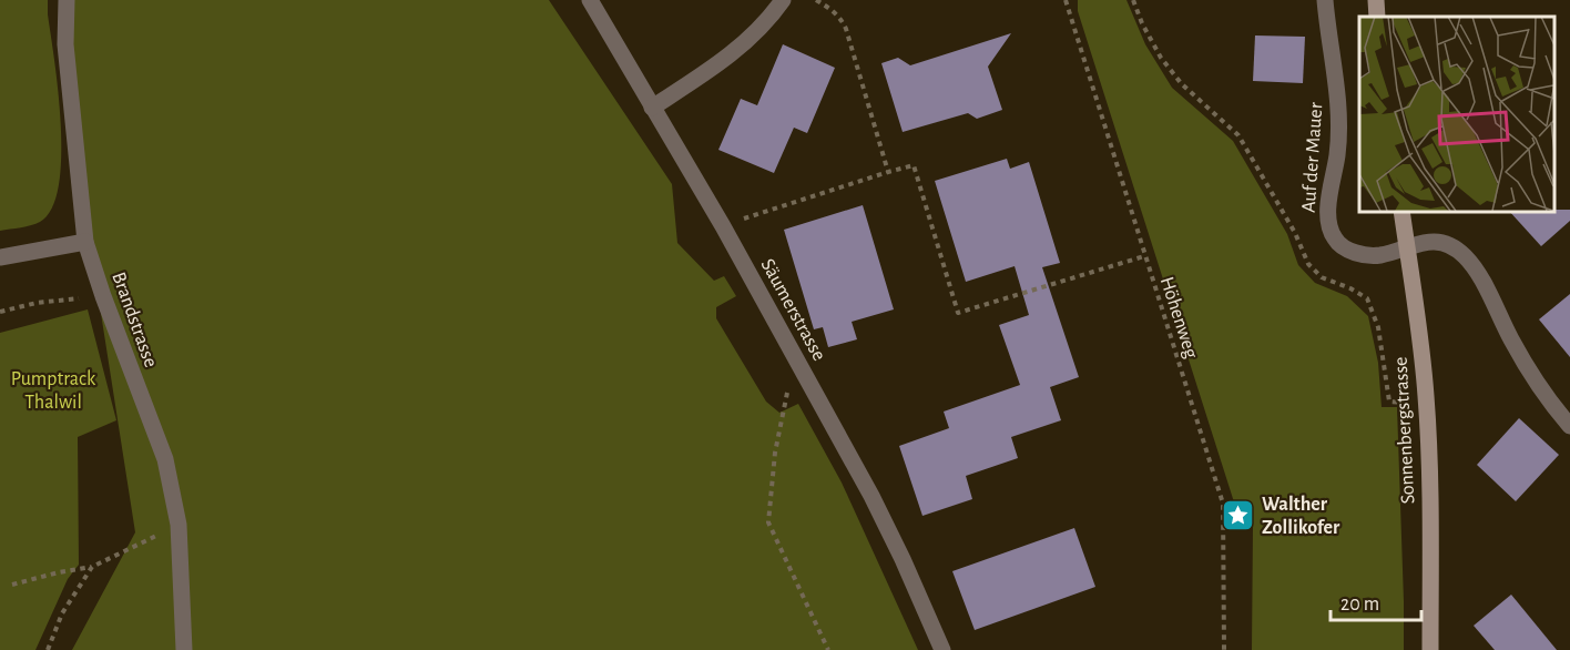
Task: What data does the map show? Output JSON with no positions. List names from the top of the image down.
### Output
{
  "streets": {
    "main road": ["Sonnenbergstrasse"],
    "street": ["Auf der Mauer", "Säumerstrasse", "Brandstrasse"],
    "path": ["Höhenweg"]
  },
  "crossings": [
    ["Auf der Mauer", "Sonnenbergstrasse"]
  ],
  "parks": ["Pumptrack Thalwil"],
  "places": {
    "place": ["Walther Zollikofer"]
  },
  "scale_bar": "20 m"
}
